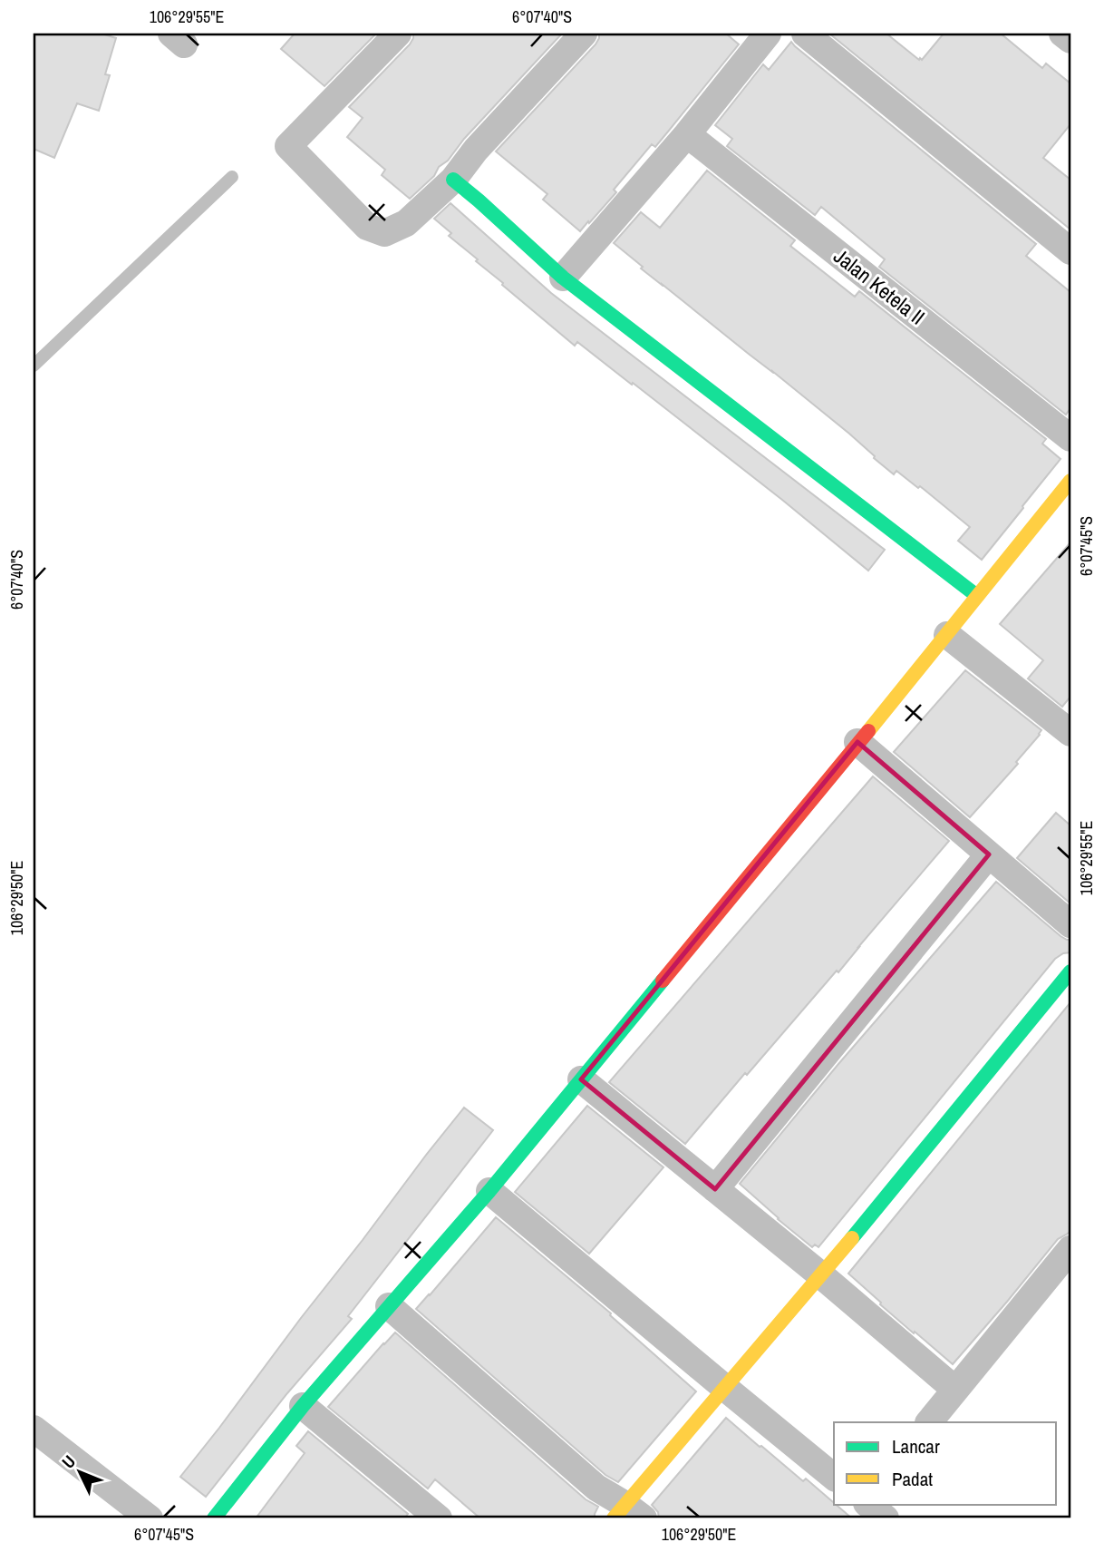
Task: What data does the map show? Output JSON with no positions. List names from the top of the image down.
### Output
{
  "streets": {
    "street": ["Jalan Ketela II"]
  },
  "legend": ["Lancar", "Padat"],
  "north": "top left",
  "coordinates": [
    "106°29'55\"E",
    "6°07'40\"S",
    "6°07'45\"S",
    "106°29'50\"E"
  ]
}
